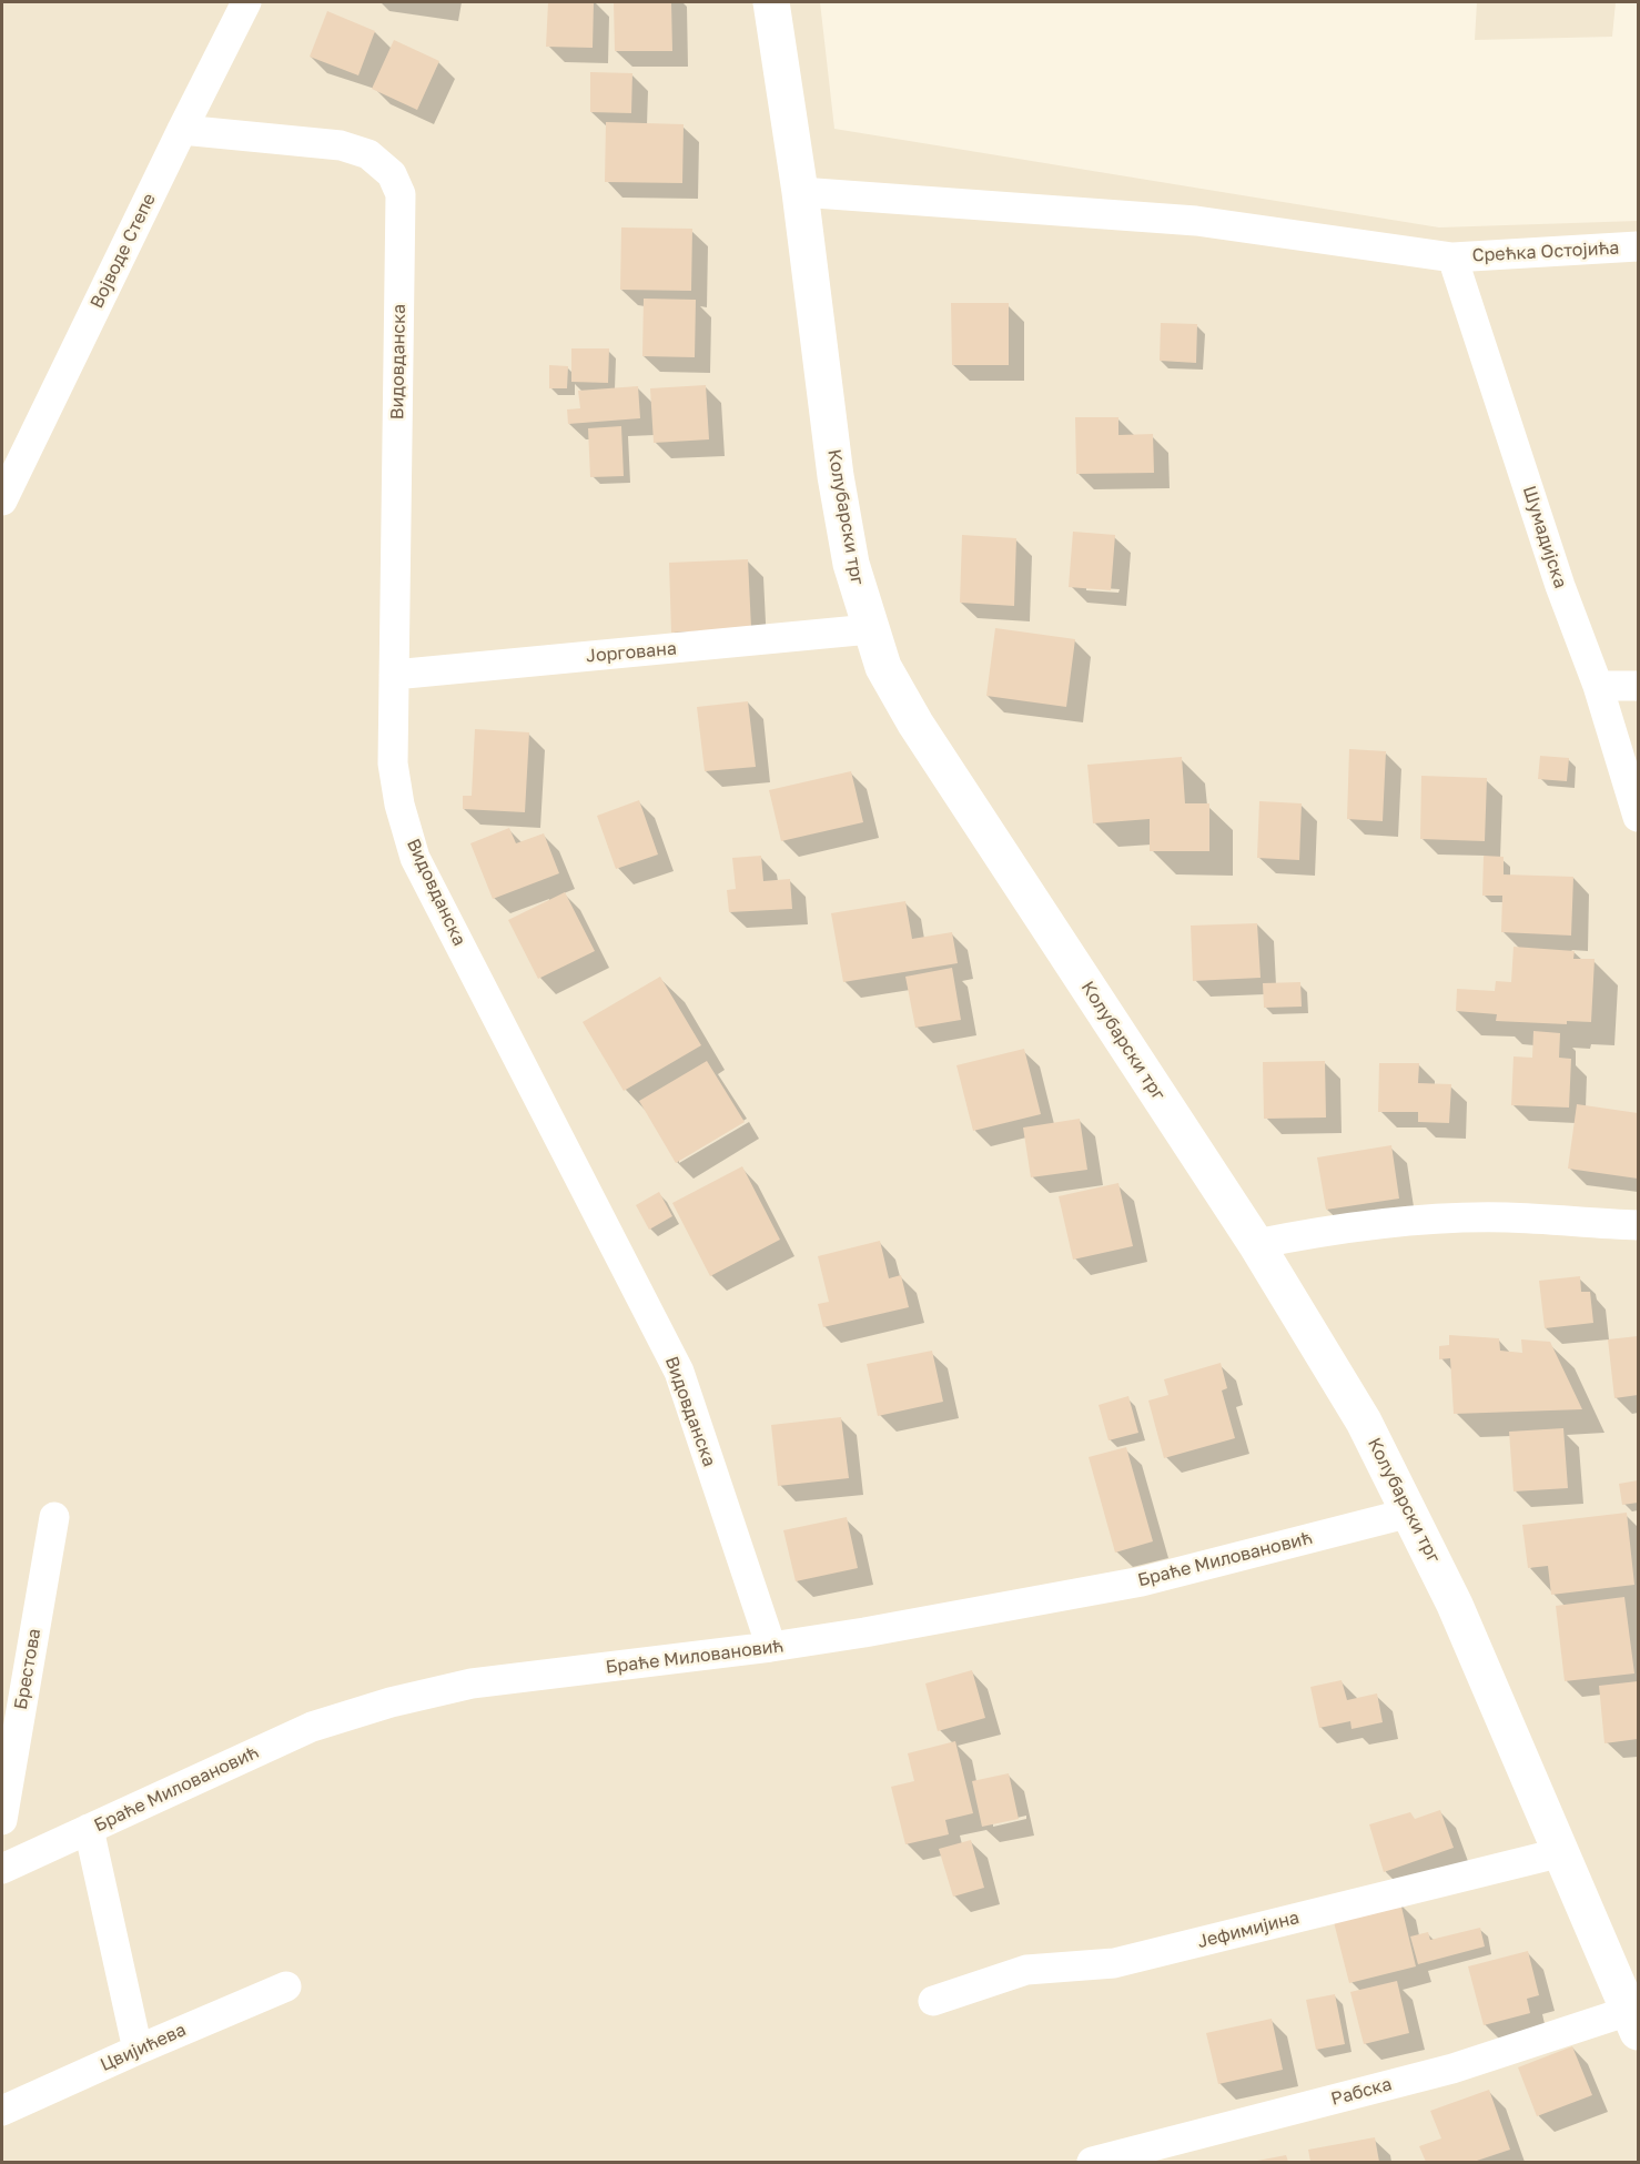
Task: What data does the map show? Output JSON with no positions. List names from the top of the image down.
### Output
{
  "streets": {
    "street": [
      "Војводе Степе",
      "Срећка Остојића",
      "Видовданска",
      "Колубарски трг",
      "Шумадијска",
      "Јоргована",
      "Браће Миловановић",
      "Брестова",
      "Јефимијина",
      "Цвијићева",
      "Рабска"
    ]
  },
  "crossings": [
    ["Војводе Степе", "Видовданска"],
    ["Срећка Остојића", "Колубарски трг"],
    ["Срећка Остојића", "Шумадијска"],
    ["Видовданска", "Јоргована"],
    ["Видовданска", "Браће Миловановић"],
    ["Колубарски трг", "Јоргована"],
    ["Колубарски трг", "Браће Миловановић"],
    ["Колубарски трг", "Јефимијина"],
    ["Колубарски трг", "Рабска"]
  ]
}
